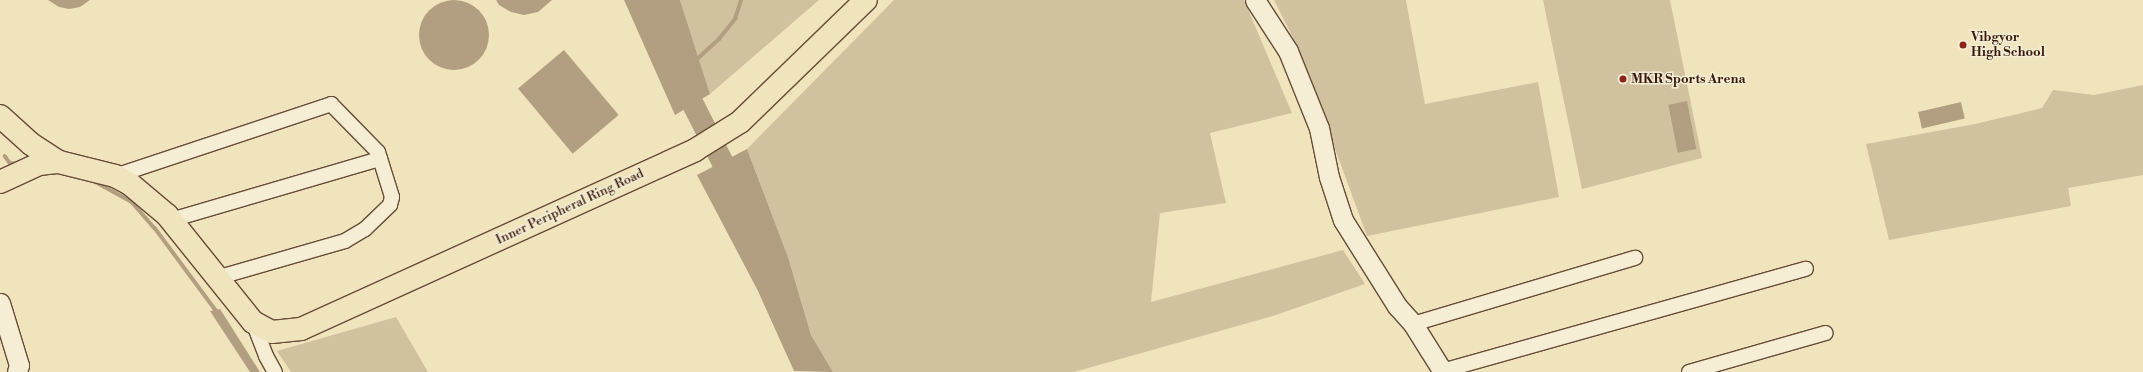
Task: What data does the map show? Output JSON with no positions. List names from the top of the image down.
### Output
{
  "streets": {
    "main road": ["Inner Peripheral Ring Road"]
  },
  "places": ["Vibgyor High School", "MKR Sports Arena"]
}
